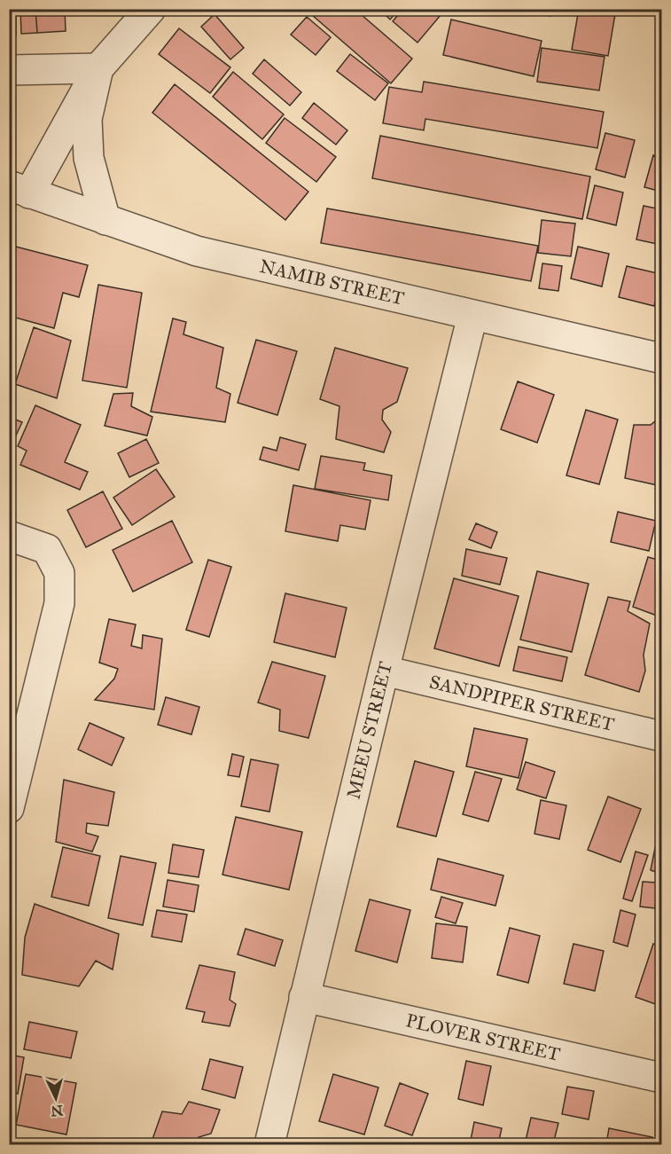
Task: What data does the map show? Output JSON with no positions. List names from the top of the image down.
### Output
{
  "streets": {
    "street": [
      "NAMIB STREET",
      "SANDPIPER STREET",
      "MEEU STREET",
      "PLOVER STREET"
    ]
  },
  "crossings": [
    ["NAMIB STREET", "MEEU STREET"],
    ["SANDPIPER STREET", "MEEU STREET"],
    ["MEEU STREET", "PLOVER STREET"]
  ],
  "north": "bottom"
}
